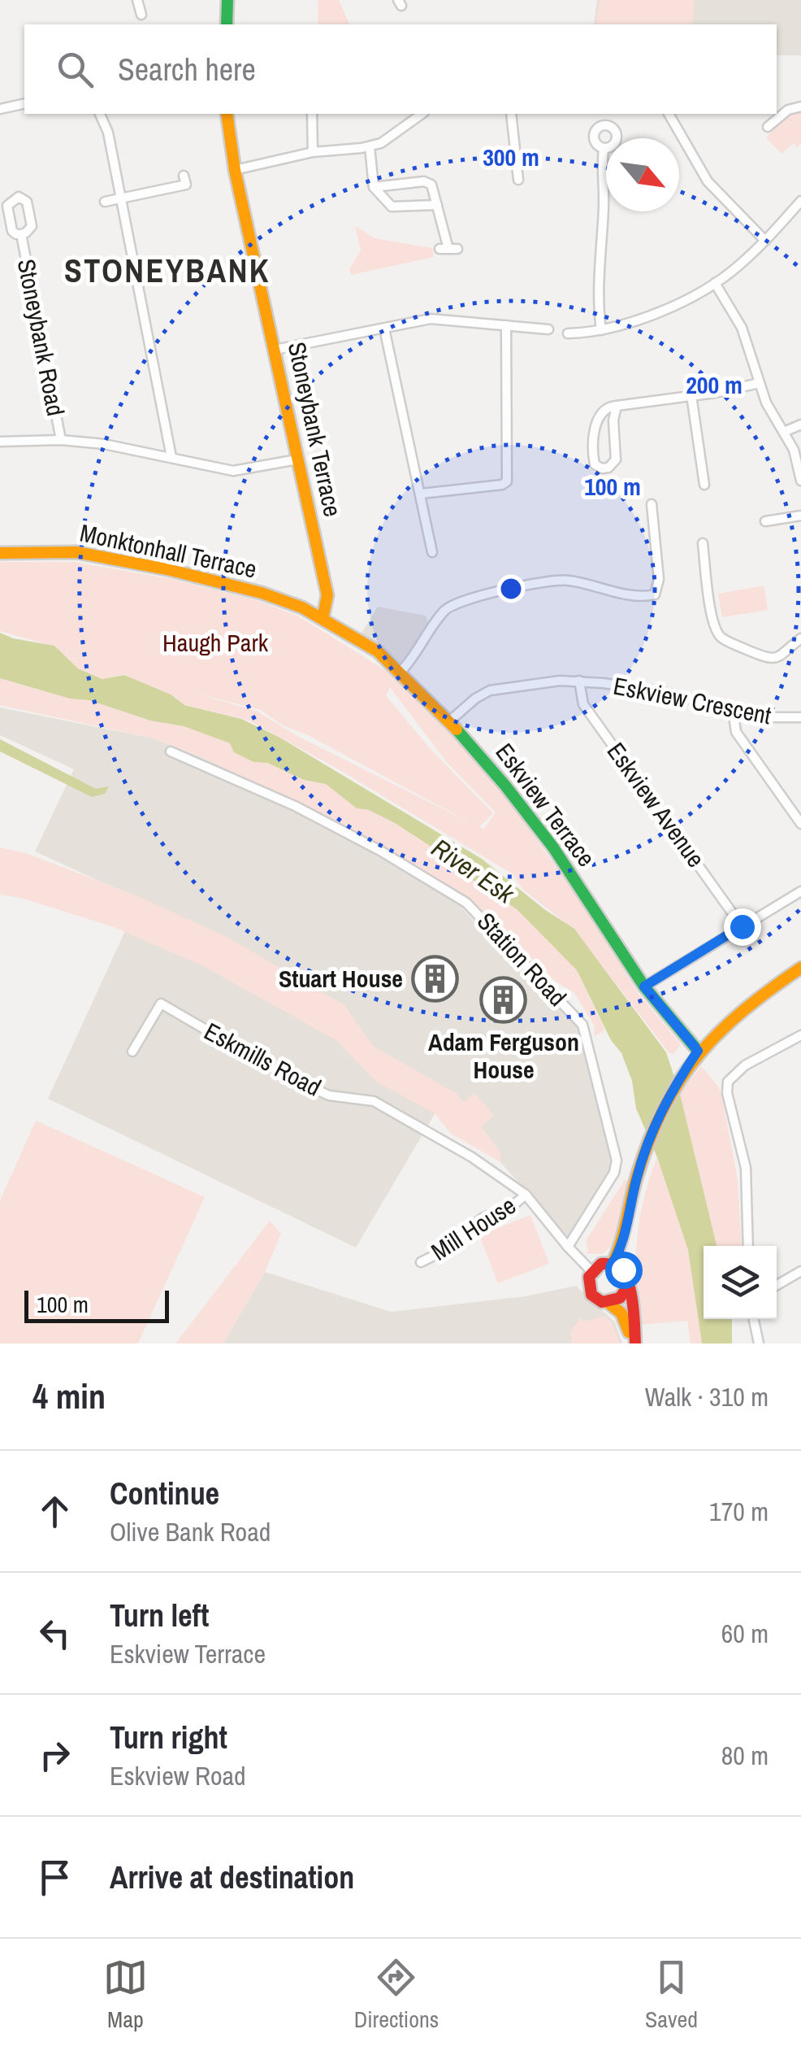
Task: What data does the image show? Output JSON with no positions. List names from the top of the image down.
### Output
{
  "streets": {
    "main road": ["Stoneybank Terrace", "Monktonhall Terrace", "Eskview Terrace"],
    "street": [
      "Stoneybank Road",
      "Eskview Crescent",
      "Eskview Avenue",
      "Station Road",
      "Eskmills Road",
      "Mill House"
    ]
  },
  "crossings": [
    ["Stoneybank Terrace", "Monktonhall Terrace"],
    ["Stoneybank Terrace", "Eskview Terrace"],
    ["Monktonhall Terrace", "Eskview Terrace"],
    ["Eskview Crescent", "Eskview Terrace"],
    ["Eskview Crescent", "Eskview Avenue"],
    ["Station Road", "Eskmills Road"],
    ["Eskmills Road", "Mill House"]
  ],
  "districts": ["STONEYBANK"],
  "water": ["River Esk"],
  "parks": ["Haugh Park"],
  "places": {
    "building": ["Stuart House", "Adam Ferguson House"]
  },
  "scale_bar": "100 m",
  "north": "bottom right",
  "page": {
    "search": "Search here",
    "scale": "100 m",
    "heading": ["4 min", "Walk · 310 m"],
    "list": [
      ["Continue", "Olive Bank Road", "170 m"],
      ["Turn left", "Eskview Terrace", "60 m"],
      ["Turn right", "Eskview Road", "80 m"],
      "Arrive at destination"
    ],
    "nav": ["Map", "Directions", "Saved"]
  },
  "rings": ["300 m", "200 m", "100 m"]
}
